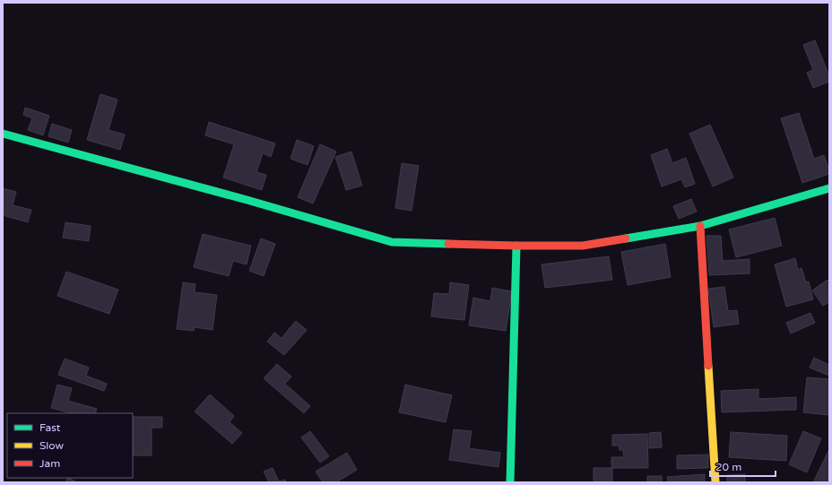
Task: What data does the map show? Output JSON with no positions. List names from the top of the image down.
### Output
{
  "legend": ["Fast", "Slow", "Jam"],
  "scale_bar": "20 m"
}
